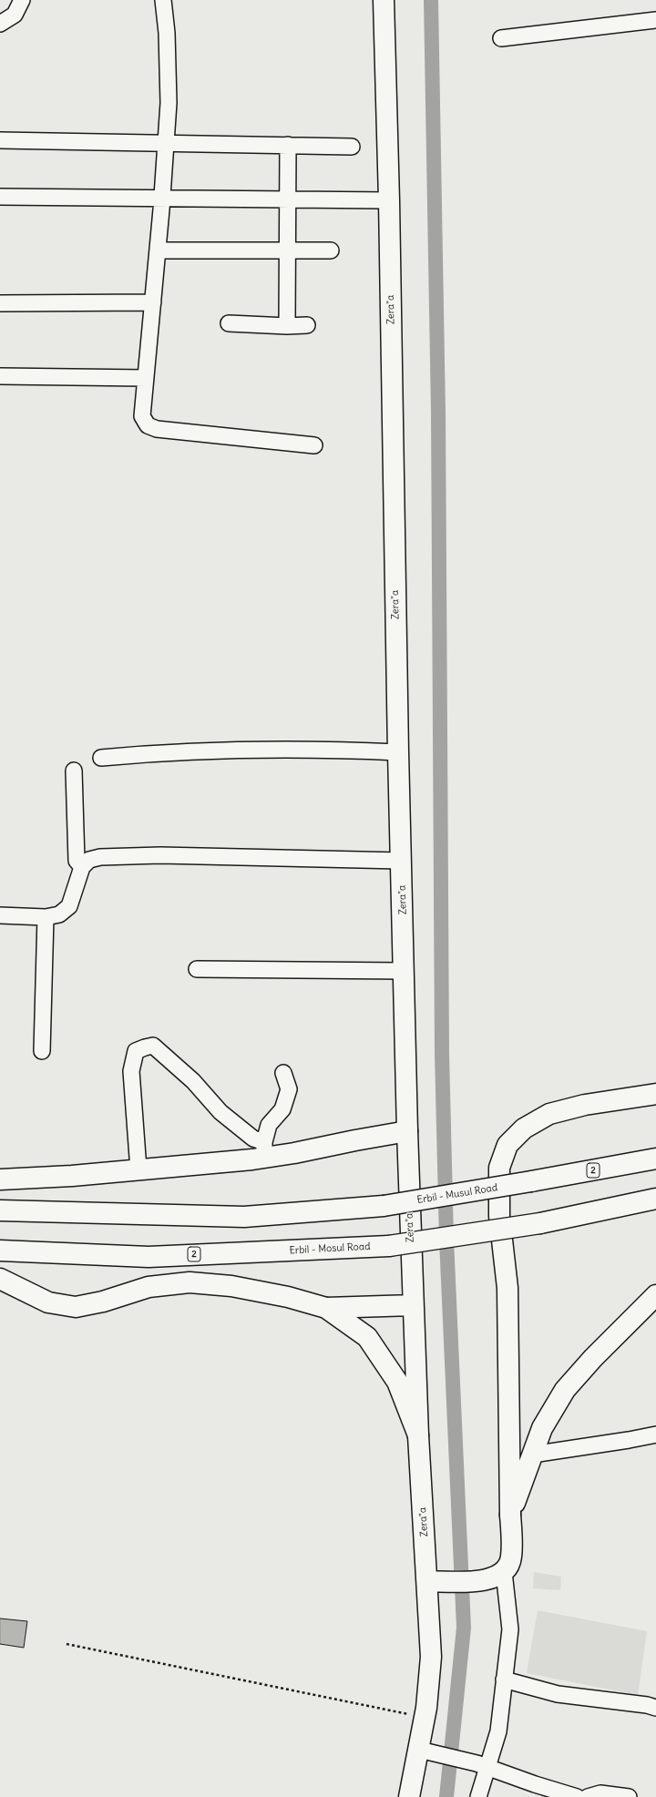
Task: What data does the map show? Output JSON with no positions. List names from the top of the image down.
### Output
{
  "streets": {
    "main road": [
      "Zera\"a",
      "2",
      "Erbil - Musul Road",
      "Erbil - Mosul Road"
    ]
  }
}
